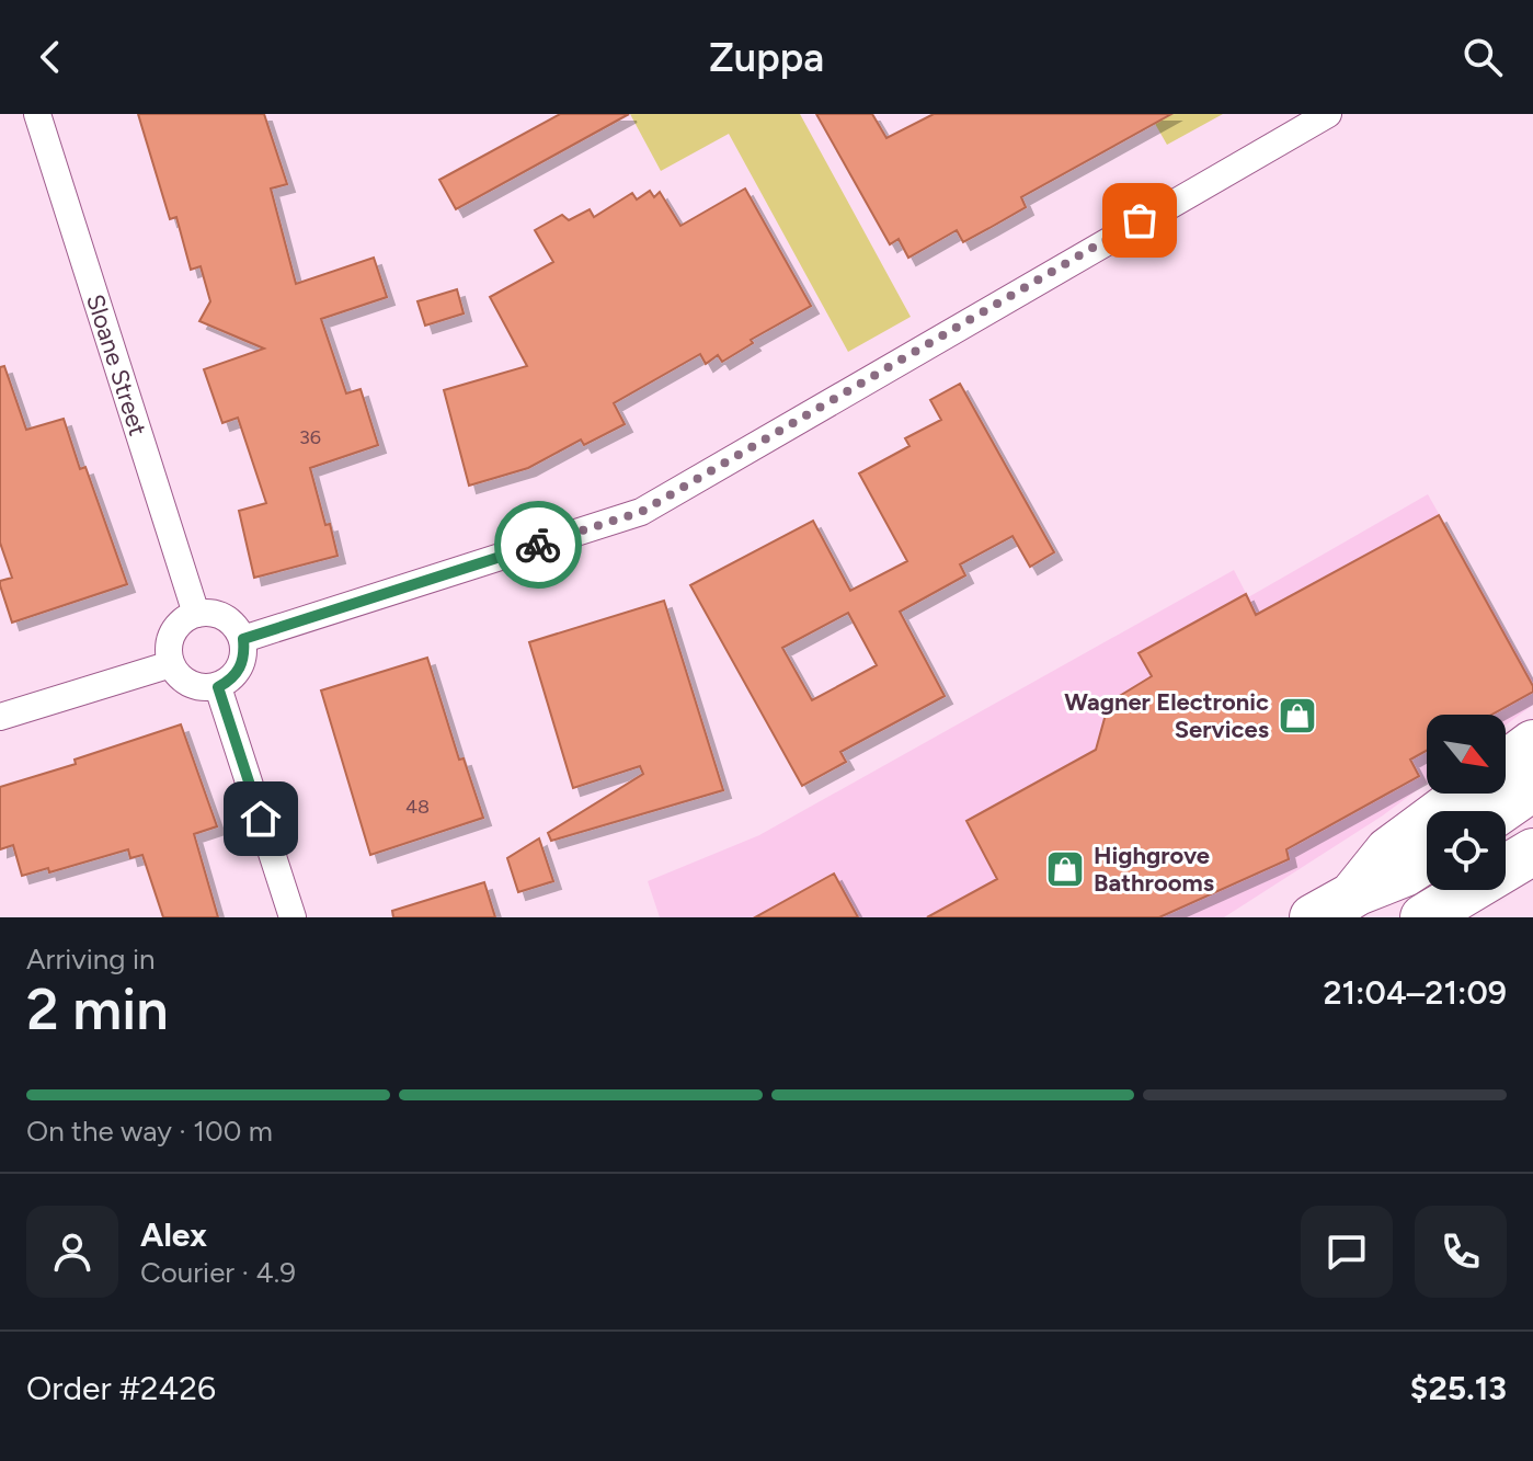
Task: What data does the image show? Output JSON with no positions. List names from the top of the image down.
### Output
{
  "streets": {
    "street": ["Sloane Street"]
  },
  "places": {
    "shop": ["Wagner Electronic Services", "Highgrove Bathrooms"]
  },
  "house_numbers": ["36", "48"],
  "north": "bottom right",
  "page": {
    "header": "Zuppa",
    "heading": ["2 min", "Arriving in", "21:04–21:09"],
    "panel": [
      "Alex",
      "Courier · 4.9",
      "Order #2426",
      "$25.13"
    ],
    "bar": "On the way · 100 m"
  }
}
